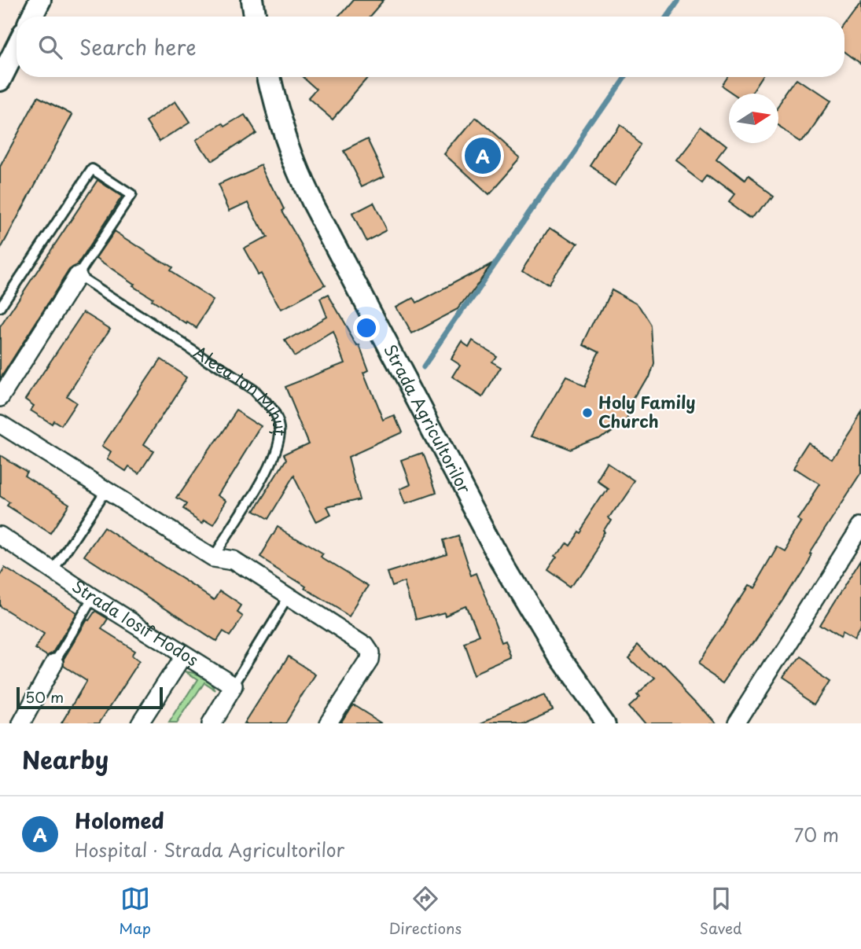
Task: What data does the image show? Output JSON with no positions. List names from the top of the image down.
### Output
{
  "streets": {
    "street": ["Strada Agricultorilor", "Strada Iosif Hodoș"],
    "lane": ["Aleea Ion Mihuț"]
  },
  "places": ["Holy Family Church"],
  "scale_bar": "50 m",
  "north": "right",
  "page": {
    "search": "Search here",
    "pins": "A",
    "scale": "50 m",
    "heading": "Nearby",
    "list": [
      {
        "mark": "A",
        "name": "Holomed",
        "note": "Hospital · Strada Agricultorilor",
        "value": "70 m"
      }
    ],
    "nav": ["Map", "Directions", "Saved"]
  }
}
